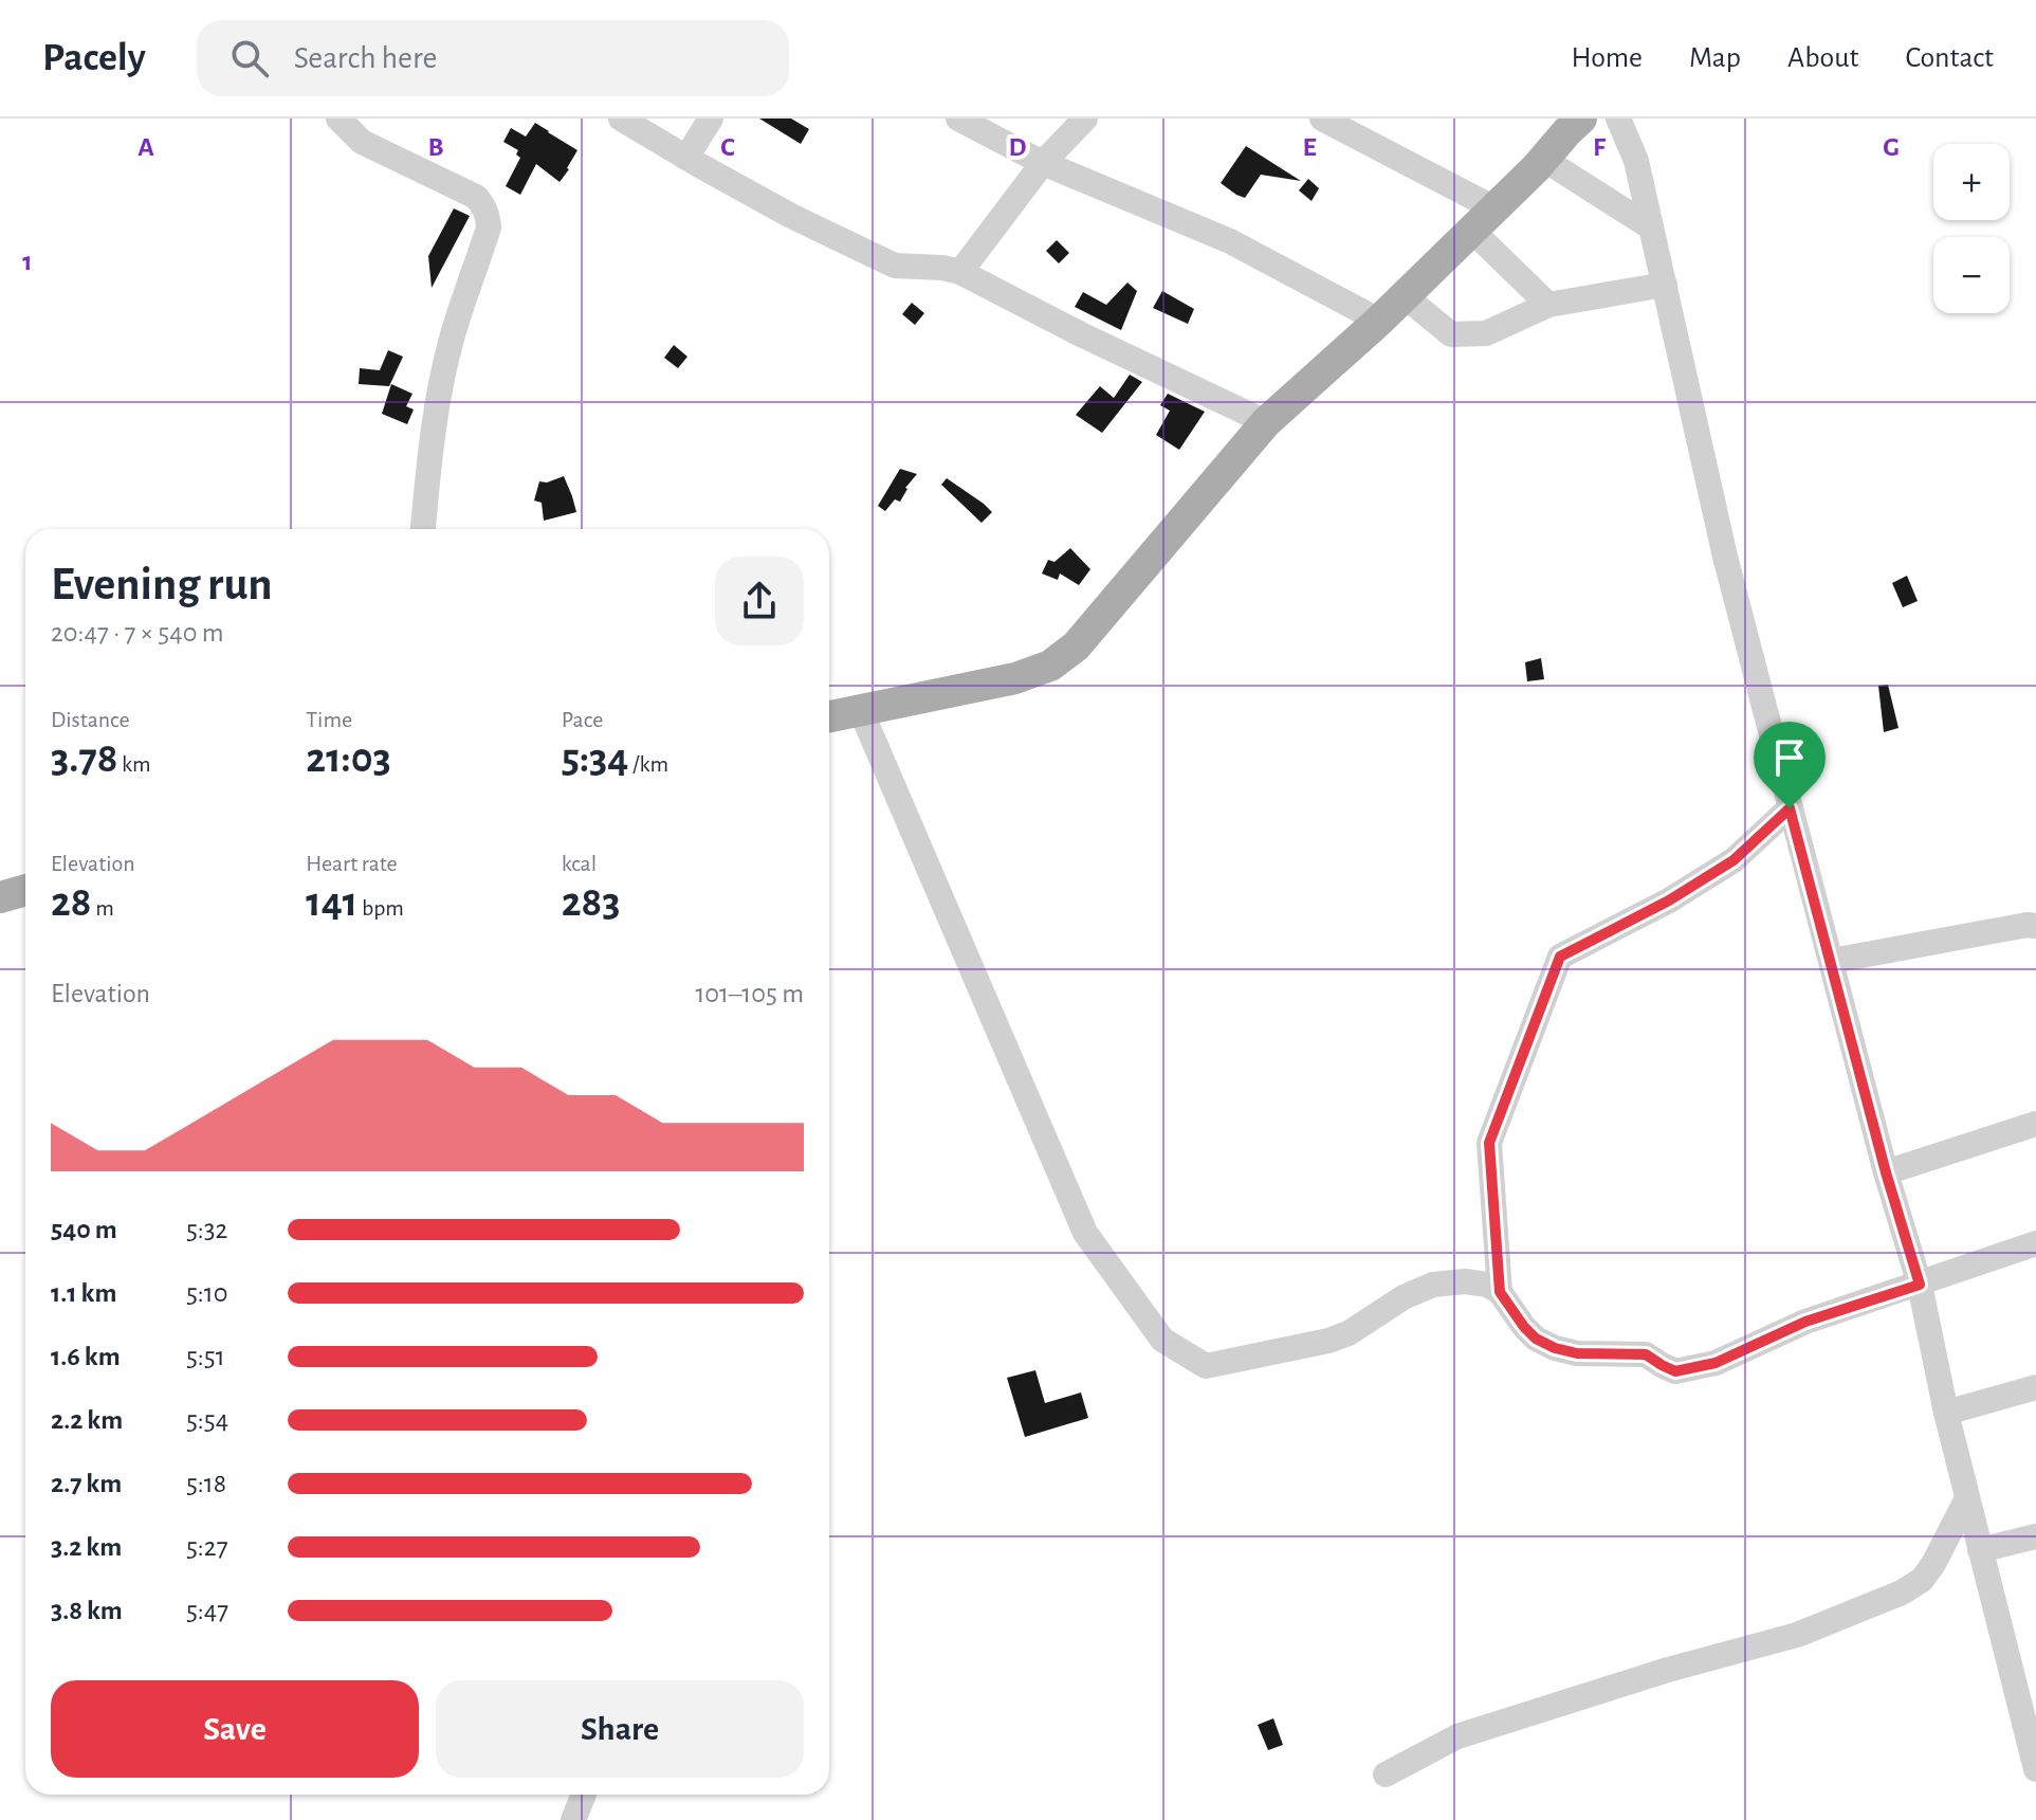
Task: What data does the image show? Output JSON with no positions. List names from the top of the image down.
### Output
{
  "page": {
    "header": "Pacely",
    "search": "Search here",
    "nav": [
      "Home",
      "Map",
      "About",
      "Contact"
    ],
    "map_buttons": ["+", "−"],
    "heading": ["Evening run", "20:47 · 7 × 540 m"],
    "stats": [
      ["Distance", "3.78 km"],
      ["Time", "21:03"],
      ["Pace", "5:34 /km"],
      ["Elevation", "28 m"],
      ["Heart rate", "141 bpm"],
      ["kcal", "283"]
    ],
    "chart": ["Elevation", "101–105 m"],
    "list": [
      {
        "name": "540 m",
        "note": "5:32"
      },
      {
        "name": "1.1 km",
        "note": "5:10"
      },
      {
        "name": "1.6 km",
        "note": "5:51"
      },
      {
        "name": "2.2 km",
        "note": "5:54"
      },
      {
        "name": "2.7 km",
        "note": "5:18"
      },
      {
        "name": "3.2 km",
        "note": "5:27"
      },
      {
        "name": "3.8 km",
        "note": "5:47"
      }
    ],
    "buttons": ["Save", "Share"]
  },
  "grid": {
    "columns": [
      "A",
      "B",
      "C",
      "D",
      "E",
      "F",
      "G"
    ],
    "rows": ["1"]
  }
}
